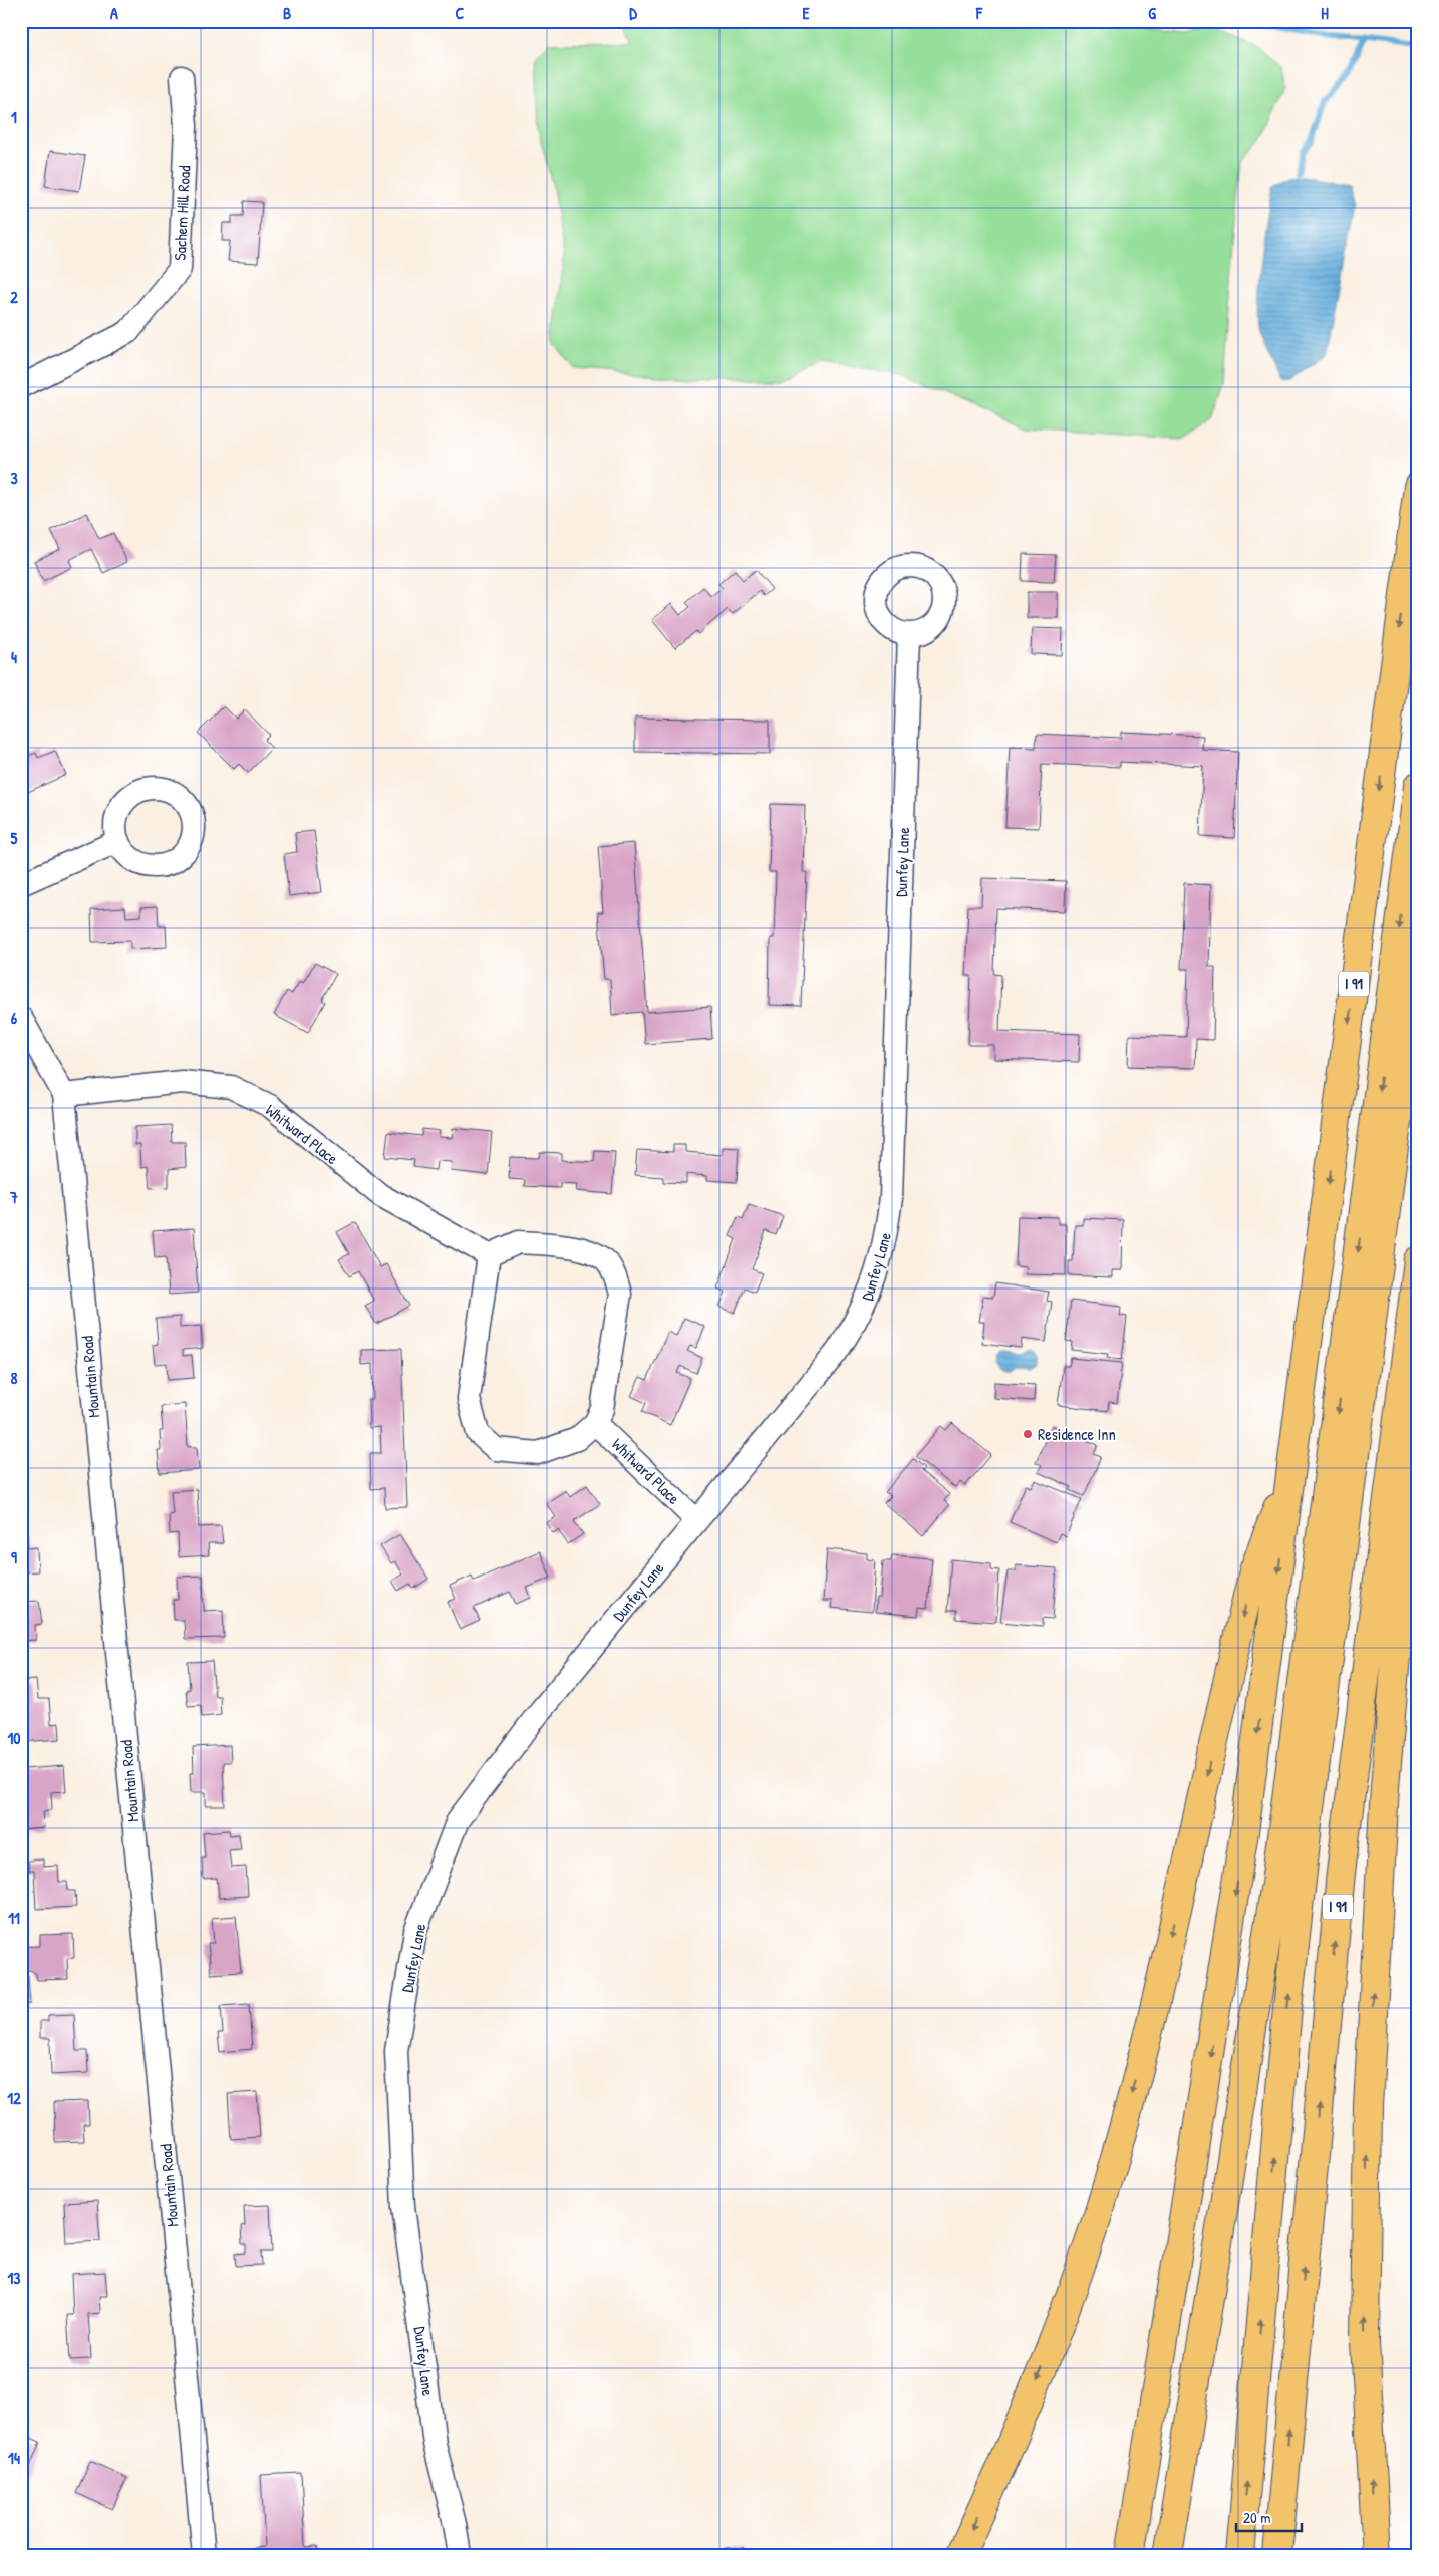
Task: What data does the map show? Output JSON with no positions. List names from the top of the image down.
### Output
{
  "streets": {
    "highway": ["I 91"],
    "street": [
      "Sachem Hill Road",
      "Dunfey Lane",
      "Whitward Place",
      "Mountain Road"
    ]
  },
  "crossings": [
    ["Dunfey Lane", "Whitward Place"],
    ["Whitward Place", "Mountain Road"]
  ],
  "places": ["Residence Inn"],
  "scale_bar": "20 m",
  "grid": {
    "columns": [
      "A",
      "B",
      "C",
      "D",
      "E",
      "F",
      "G",
      "H"
    ],
    "rows": [
      "1",
      "2",
      "3",
      "4",
      "5",
      "6",
      "7",
      "8",
      "9",
      "10",
      "11",
      "12",
      "13",
      "14"
    ]
  }
}
